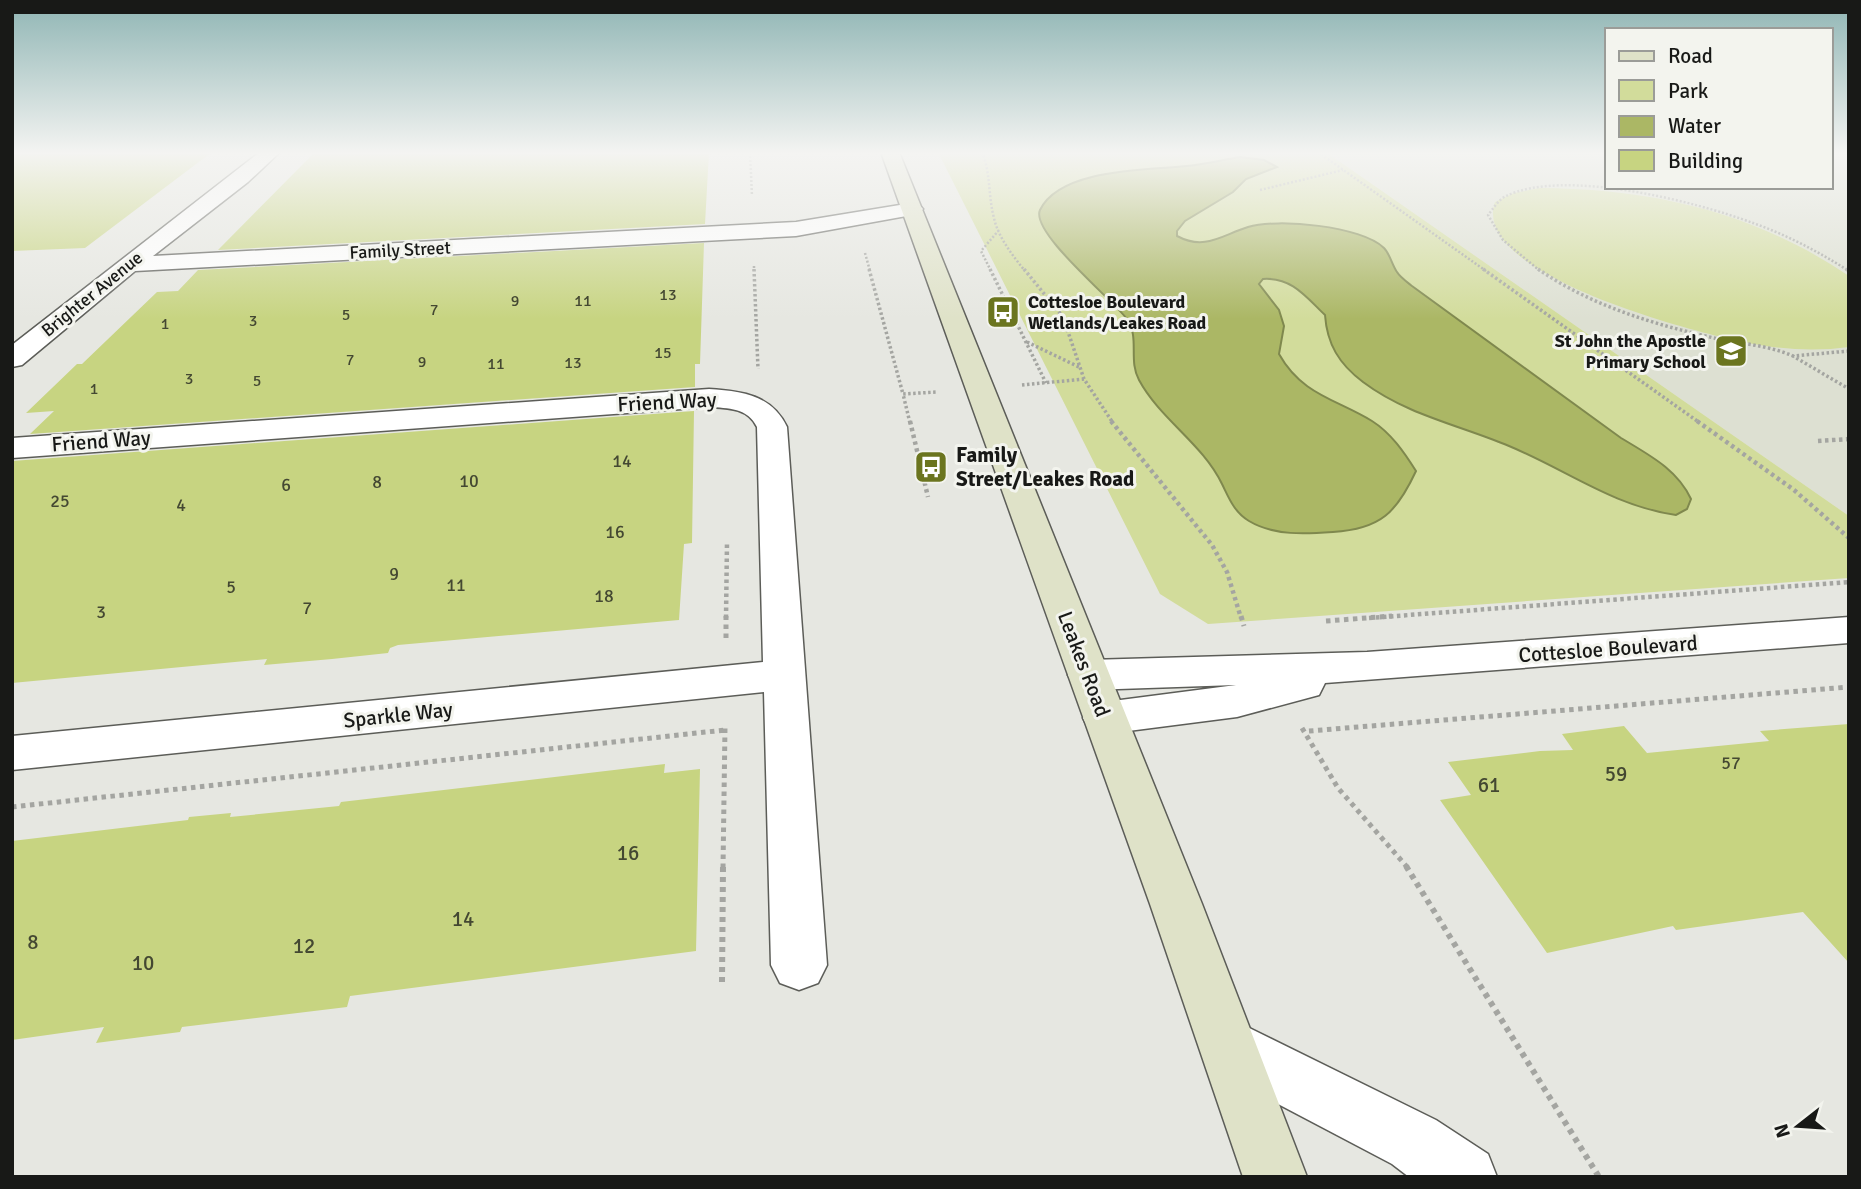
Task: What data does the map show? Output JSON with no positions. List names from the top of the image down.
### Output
{
  "streets": {
    "main road": ["Leakes Road"],
    "street": [
      "Family Street",
      "Brighter Avenue",
      "Friend Way",
      "Cottesloe Boulevard",
      "Sparkle Way"
    ]
  },
  "crossings": [
    ["Family Street", "Brighter Avenue"],
    ["Family Street", "Leakes Road"],
    ["Friend Way", "Sparkle Way"],
    ["Cottesloe Boulevard", "Leakes Road"]
  ],
  "places": {
    "bus stop": ["Cottesloe Boulevard Wetlands/Leakes Road", "Family Street/Leakes Road"],
    "school or university": ["St John the Apostle Primary School"]
  },
  "house_numbers": [
    "13",
    "9",
    "11",
    "7",
    "5",
    "3",
    "1",
    "15",
    "7",
    "9",
    "13",
    "11",
    "3",
    "5",
    "1",
    "14",
    "10",
    "8",
    "6",
    "25",
    "4",
    "16",
    "9",
    "11",
    "5",
    "18",
    "7",
    "3",
    "57",
    "59",
    "61",
    "16",
    "14",
    "8",
    "12",
    "10"
  ],
  "legend": [
    "Road",
    "Park",
    "Water",
    "Building"
  ],
  "north": "left"
}
